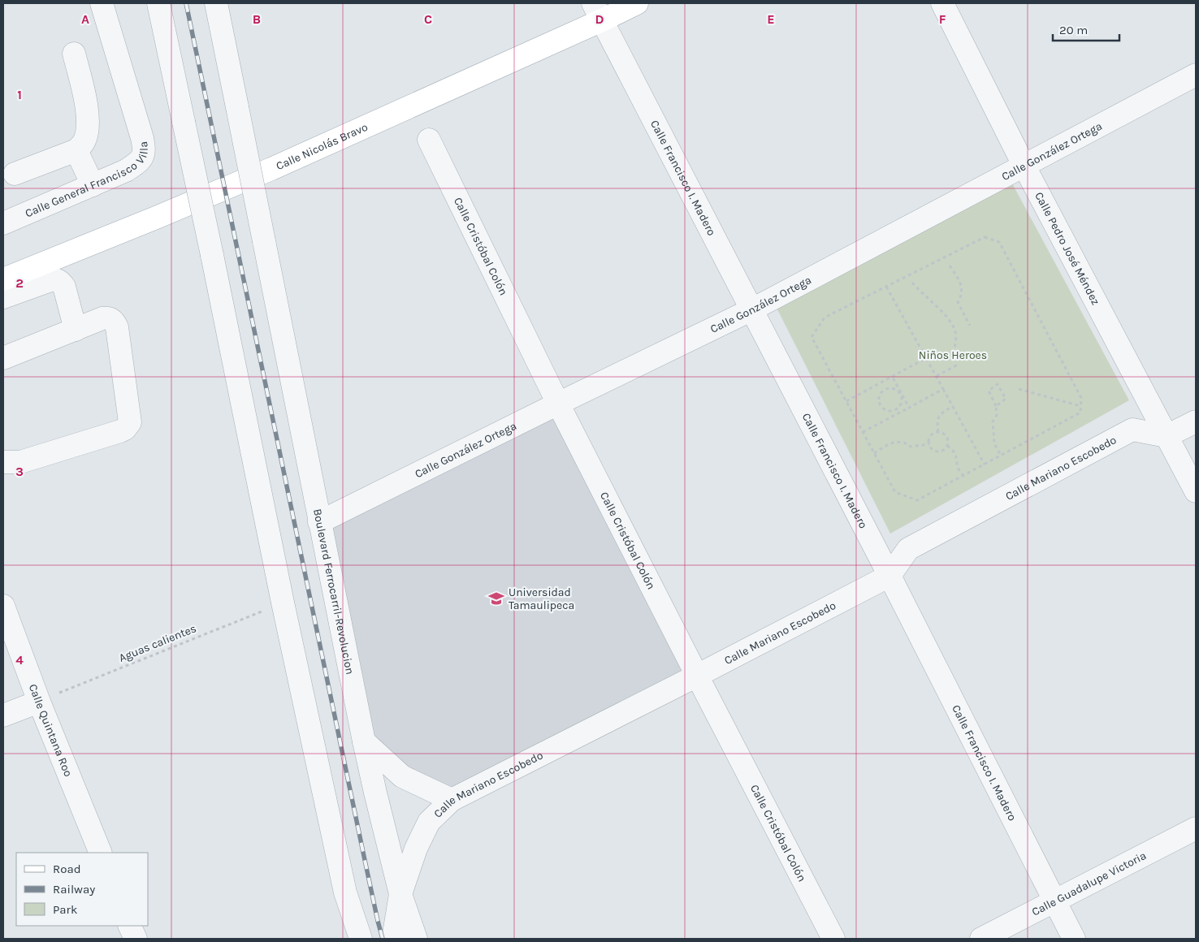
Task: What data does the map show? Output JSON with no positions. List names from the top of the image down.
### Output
{
  "streets": {
    "main road": ["Calle Nicolás Bravo"],
    "street": [
      "Calle González Ortega",
      "Calle General Francisco Villa",
      "Calle Francisco I. Madero",
      "Calle Cristóbal Colón",
      "Calle Pedro José Méndez",
      "Calle Mariano Escobedo",
      "Boulevard Ferrocarril-Revolucion",
      "Calle Quintana Roo",
      "Calle Guadalupe Victoria"
    ],
    "path": ["Aguas calientes"]
  },
  "crossings": [
    ["Calle Nicolás Bravo", "Calle Francisco I. Madero"],
    ["Calle González Ortega", "Calle Francisco I. Madero"],
    ["Calle González Ortega", "Calle Cristóbal Colón"],
    ["Calle González Ortega", "Calle Pedro José Méndez"],
    ["Calle González Ortega", "Boulevard Ferrocarril-Revolucion"],
    ["Calle Francisco I. Madero", "Calle Mariano Escobedo"],
    ["Calle Francisco I. Madero", "Calle Guadalupe Victoria"],
    ["Calle Cristóbal Colón", "Calle Mariano Escobedo"],
    ["Calle Pedro José Méndez", "Calle Mariano Escobedo"],
    ["Calle Mariano Escobedo", "Boulevard Ferrocarril-Revolucion"],
    ["Aguas calientes", "Calle Quintana Roo"]
  ],
  "parks": ["Niños Heroes"],
  "places": {
    "school or university": ["Universidad Tamaulipeca"]
  },
  "legend": ["Road", "Railway", "Park"],
  "scale_bar": "20 m",
  "grid": {
    "columns": [
      "A",
      "B",
      "C",
      "D",
      "E",
      "F"
    ],
    "rows": [
      "1",
      "2",
      "3",
      "4"
    ]
  }
}
